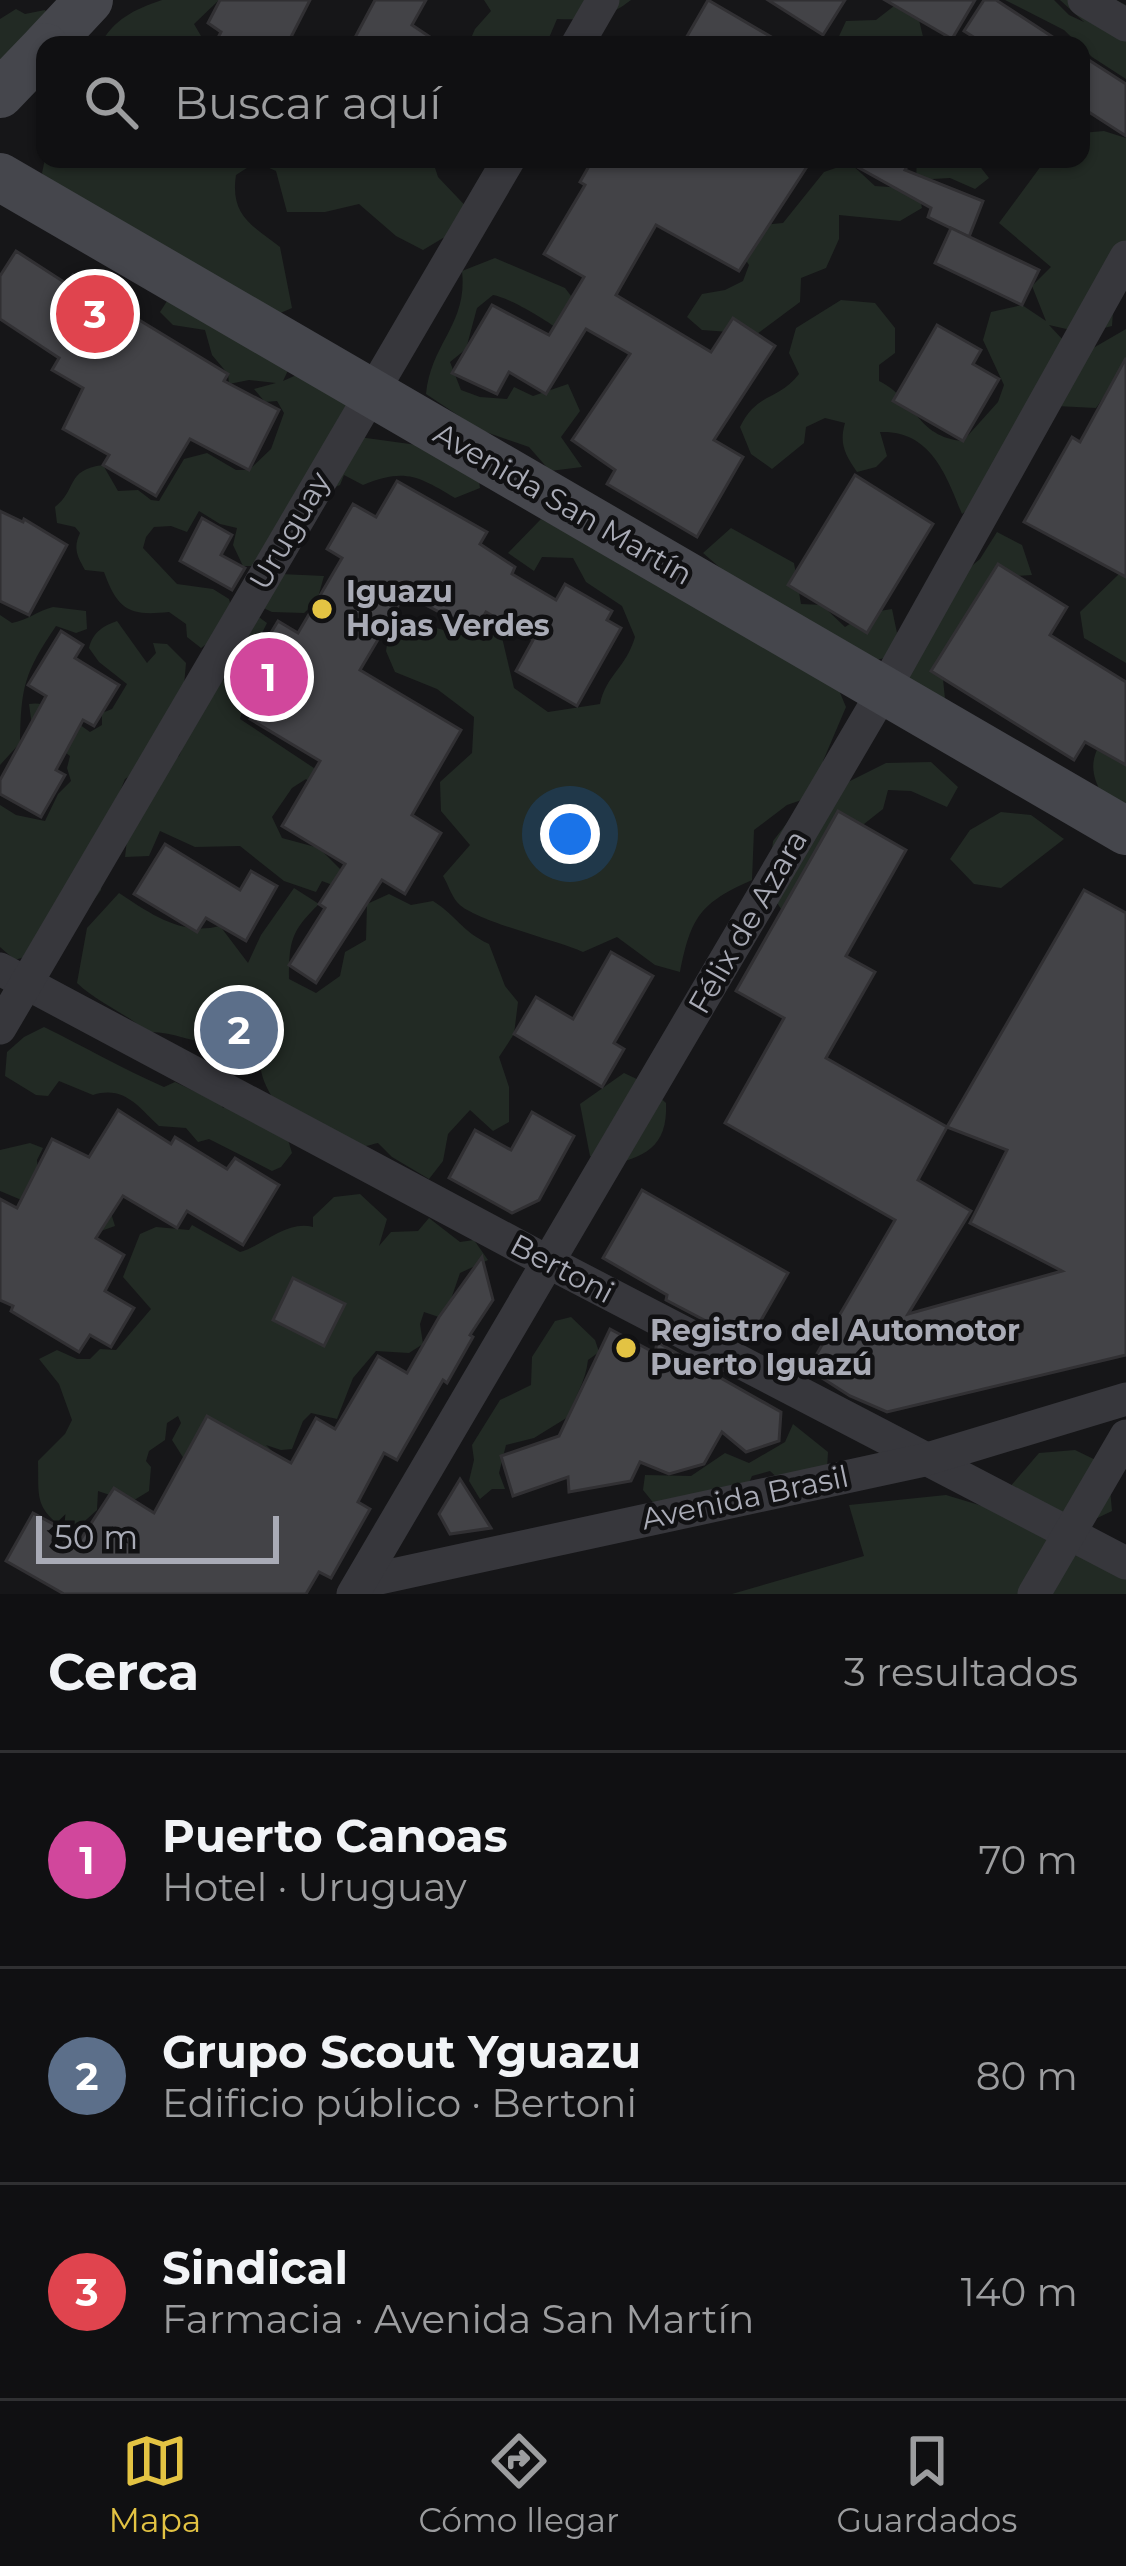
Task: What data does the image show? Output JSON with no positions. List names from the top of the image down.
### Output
{
  "streets": {
    "main road": ["Avenida San Martín"],
    "street": [
      "Uruguay",
      "Félix de Azara",
      "Bertoni",
      "Avenida Brasil"
    ]
  },
  "crossings": [
    ["Avenida San Martín", "Uruguay"],
    ["Avenida San Martín", "Félix de Azara"],
    ["Uruguay", "Bertoni"],
    ["Félix de Azara", "Bertoni"],
    ["Félix de Azara", "Avenida Brasil"],
    ["Bertoni", "Avenida Brasil"]
  ],
  "places": ["Iguazu Hojas Verdes", "Registro del Automotor Puerto Iguazú"],
  "scale_bar": "50 m",
  "page": {
    "search": "Buscar aquí",
    "pins": ["3", "1", "2"],
    "scale": "50 m",
    "heading": ["Cerca", "3 resultados"],
    "list": [
      {
        "mark": "1",
        "name": "Puerto Canoas",
        "note": "Hotel · Uruguay",
        "value": "70 m"
      },
      {
        "mark": "2",
        "name": "Grupo Scout Yguazu",
        "note": "Edificio público · Bertoni",
        "value": "80 m"
      },
      {
        "mark": "3",
        "name": "Sindical",
        "note": "Farmacia · Avenida San Martín",
        "value": "140 m"
      }
    ],
    "nav": ["Mapa", "Cómo llegar", "Guardados"]
  }
}
